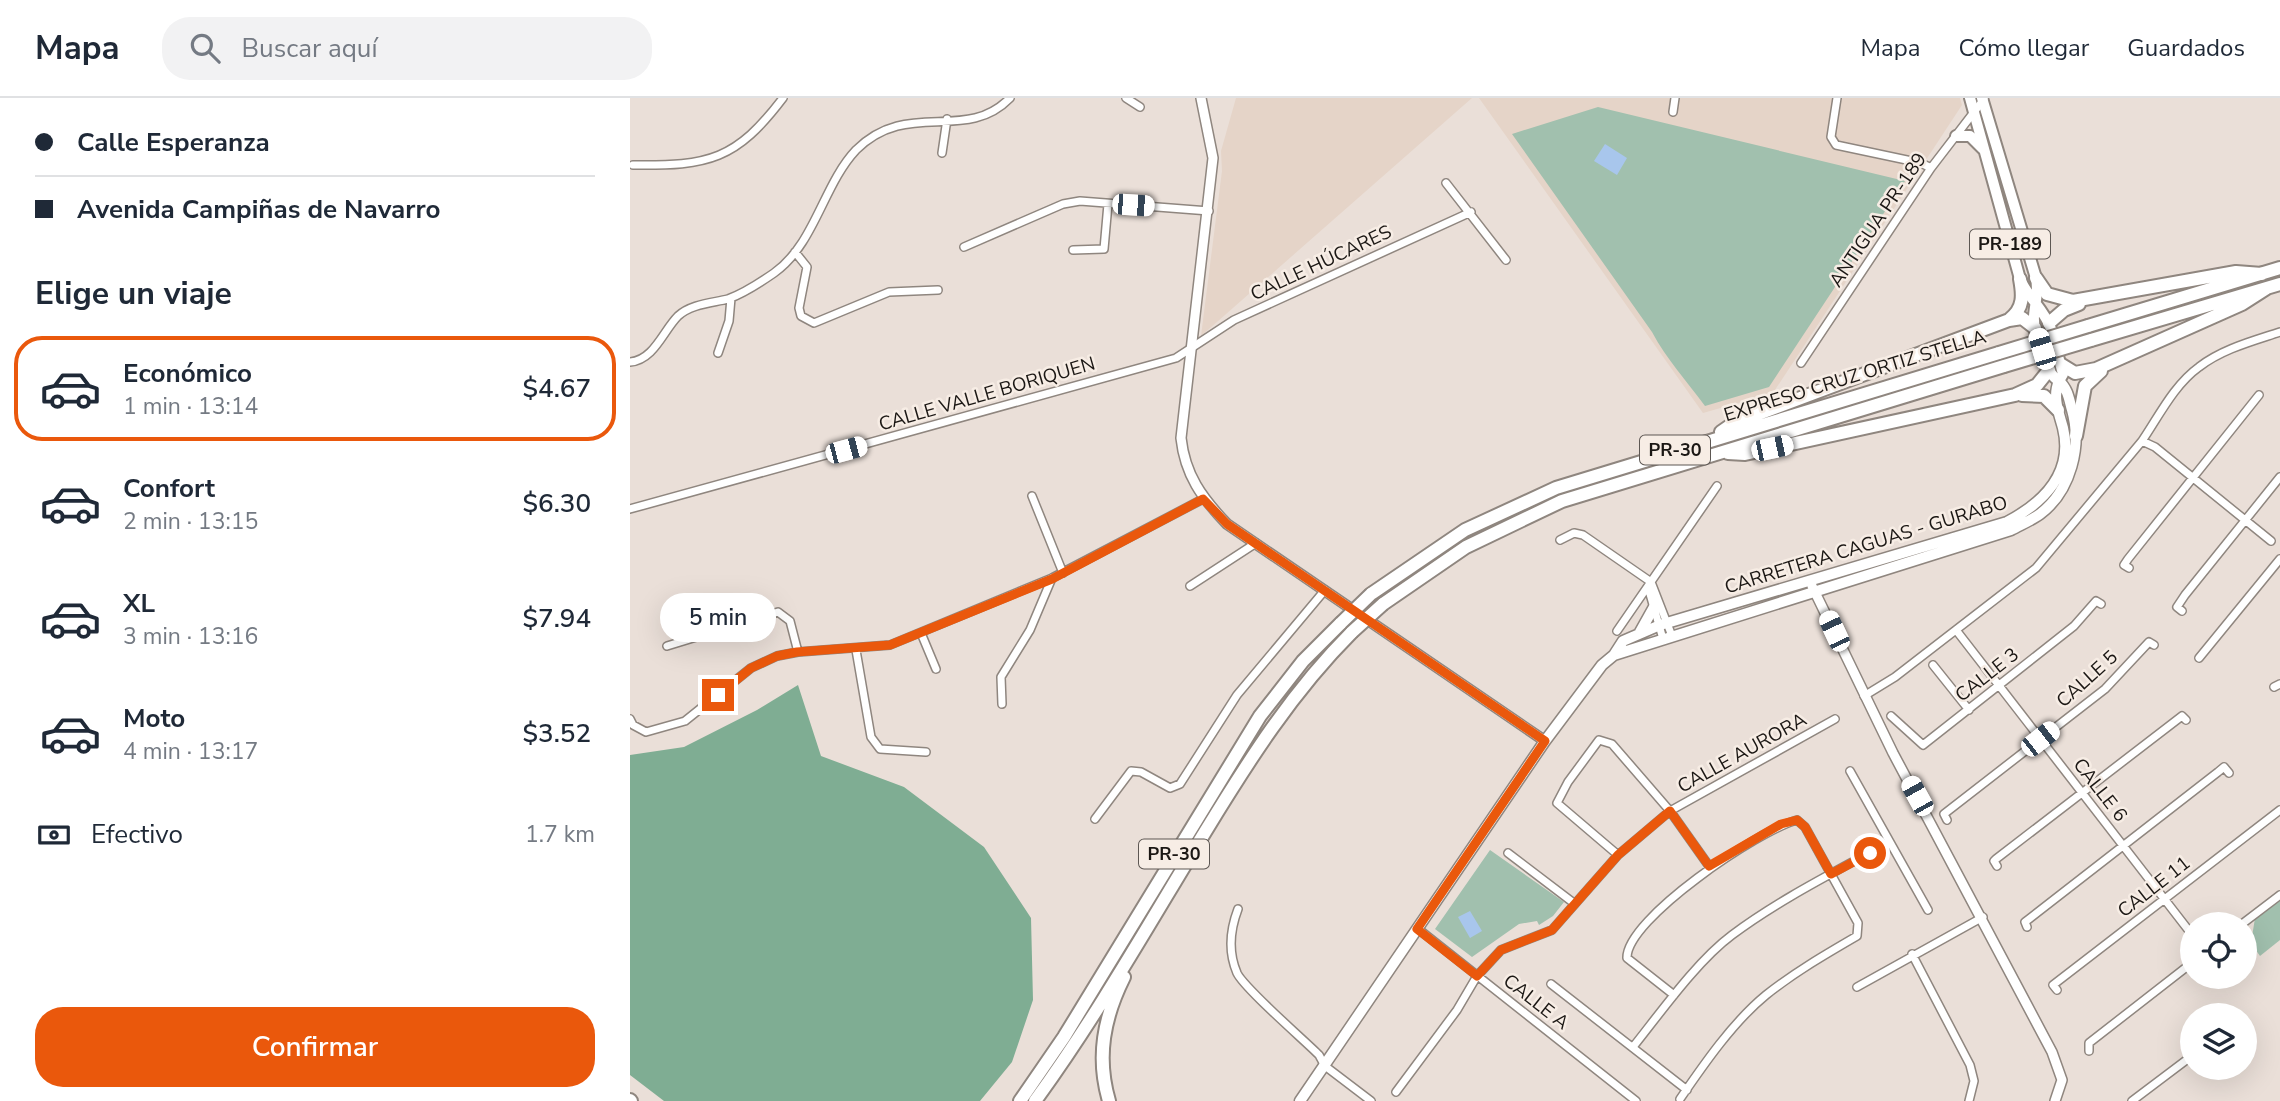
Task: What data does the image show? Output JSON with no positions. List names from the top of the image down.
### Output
{
  "streets": {
    "highway": ["EXPRESO CRUZ ORTIZ STELLA", "PR-30"],
    "main road": ["PR-189", "CARRETERA CAGUAS - GURABO"],
    "street": [
      "ANTIGUA PR-189",
      "CALLE HÚCARES",
      "CALLE VALLE BORIQUEN",
      "CALLE 3",
      "CALLE 5",
      "CALLE AURORA",
      "CALLE 6",
      "CALLE 11",
      "CALLE A"
    ]
  },
  "crossings": [
    ["ANTIGUA PR-189", "PR-189"],
    ["PR-189", "CARRETERA CAGUAS - GURABO"],
    ["CALLE HÚCARES", "CALLE VALLE BORIQUEN"],
    ["CARRETERA CAGUAS - GURABO", "CALLE A"],
    ["CALLE 3", "CALLE 6"],
    ["CALLE 5", "CALLE 6"],
    ["CALLE AURORA", "CALLE A"],
    ["CALLE 6", "CALLE 11"]
  ],
  "page": {
    "header": "Mapa",
    "search": "Buscar aquí",
    "nav": ["Mapa", "Cómo llegar", "Guardados"],
    "banner": ["Calle Esperanza", "Avenida Campiñas de Navarro"],
    "heading": "Elige un viaje",
    "list": [
      {
        "name": "Económico",
        "note": "1 min · 13:14",
        "value": "$4.67"
      },
      {
        "name": "Confort",
        "note": "2 min · 13:15",
        "value": "$6.30"
      },
      {
        "name": "XL",
        "note": "3 min · 13:16",
        "value": "$7.94"
      },
      {
        "name": "Moto",
        "note": "4 min · 13:17",
        "value": "$3.52"
      }
    ],
    "bubble": "5 min",
    "pay": ["Efectivo", "1.7 km"],
    "buttons": "Confirmar"
  }
}
